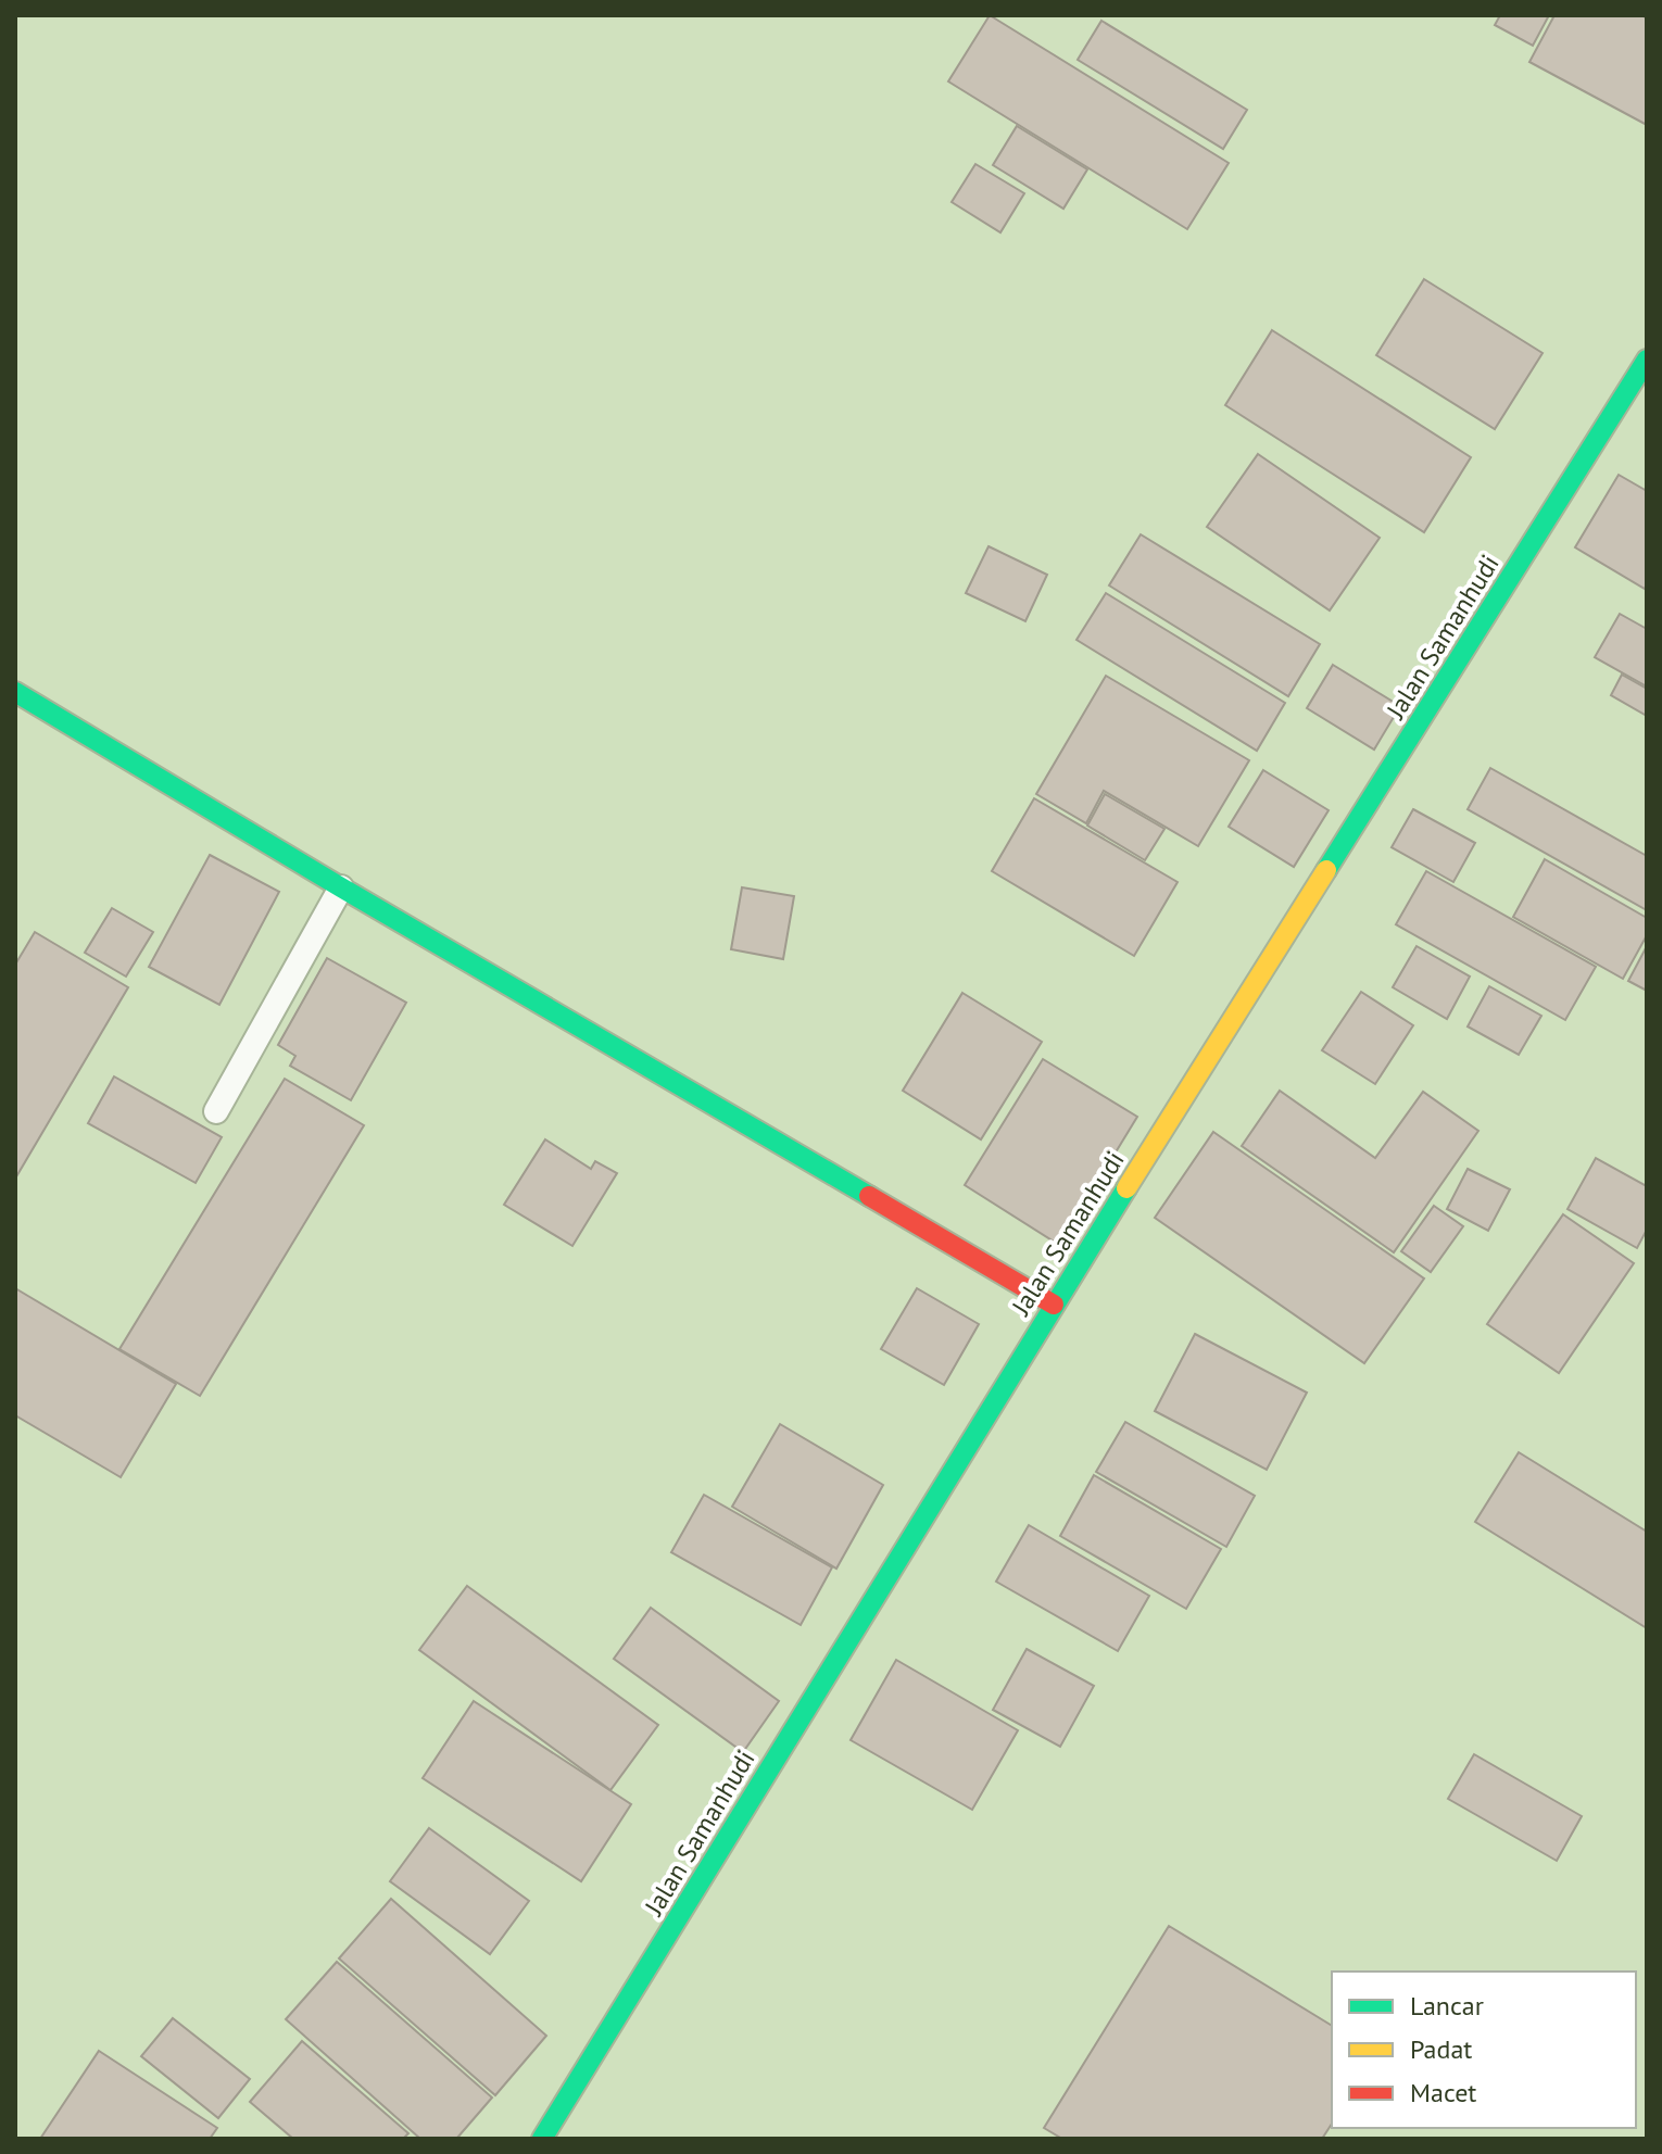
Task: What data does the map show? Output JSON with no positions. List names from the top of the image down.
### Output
{
  "streets": {
    "street": ["Jalan Samanhudi"]
  },
  "legend": ["Lancar", "Padat", "Macet"]
}
